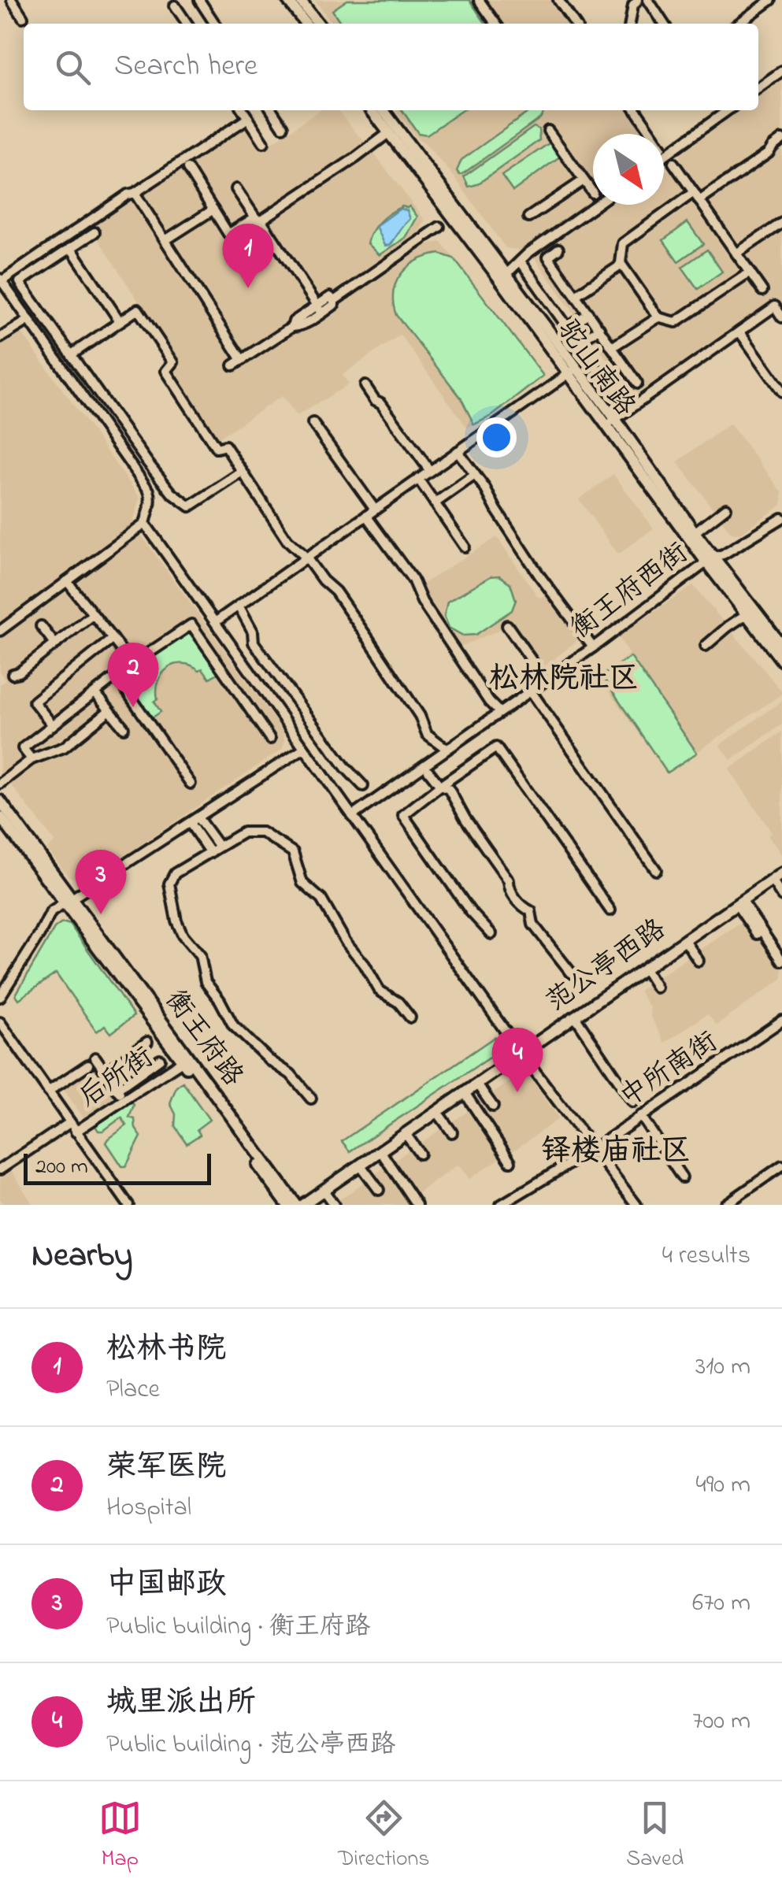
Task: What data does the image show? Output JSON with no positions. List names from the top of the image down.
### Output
{
  "streets": {
    "main road": ["驼山南路", "范公亭西路", "衡王府路"],
    "street": ["衡王府西街", "中所南街", "后所街"]
  },
  "crossings": [
    ["驼山南路", "衡王府西街"],
    ["范公亭西路", "衡王府路"],
    ["衡王府路", "后所街"]
  ],
  "districts": ["松林院社区", "铎楼庙社区"],
  "scale_bar": "200 m",
  "north": "bottom right",
  "page": {
    "search": "Search here",
    "pins": [
      "1",
      "2",
      "3",
      "4"
    ],
    "scale": "200 m",
    "heading": ["Nearby", "4 results"],
    "list": [
      {
        "mark": "1",
        "name": "松林书院",
        "note": "Place",
        "value": "310 m"
      },
      {
        "mark": "2",
        "name": "荣军医院",
        "note": "Hospital",
        "value": "490 m"
      },
      {
        "mark": "3",
        "name": "中国邮政",
        "note": "Public building · 衡王府路",
        "value": "670 m"
      },
      {
        "mark": "4",
        "name": "城里派出所",
        "note": "Public building · 范公亭西路",
        "value": "700 m"
      }
    ],
    "nav": ["Map", "Directions", "Saved"]
  }
}
